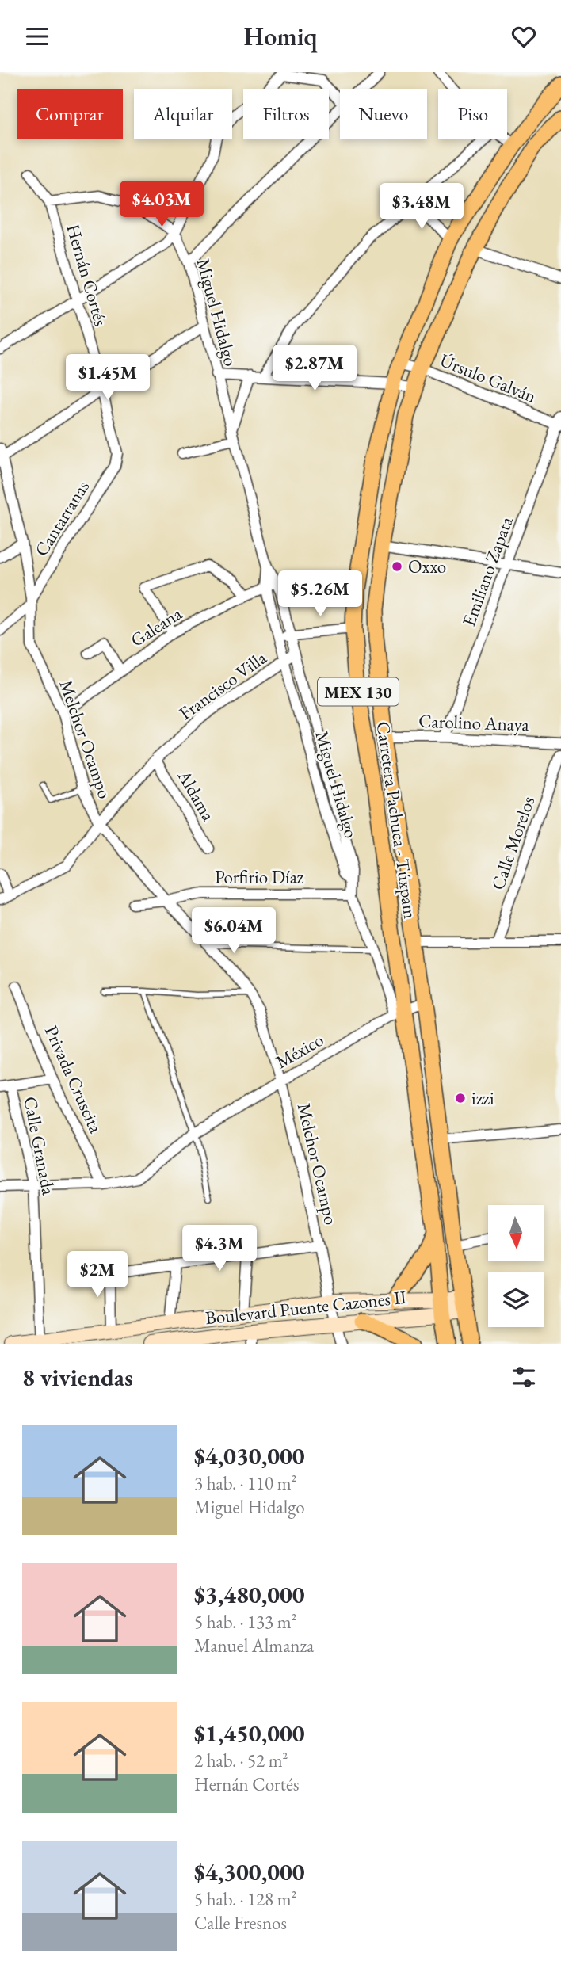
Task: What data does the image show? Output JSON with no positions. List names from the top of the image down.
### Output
{
  "streets": {
    "main road": ["MEX 130", "Carretera Pachuca - Túxpam", "Boulevard Puente Cazones II"],
    "street": [
      "Hernán Cortés",
      "Miguel Hidalgo",
      "Úrsulo Galván",
      "Cantarranas",
      "Emiliano Zapata",
      "Galeana",
      "Francisco Villa",
      "Carolino Anaya",
      "Melchor Ocampo",
      "Aldama",
      "Calle Morelos",
      "Porfirio Díaz",
      "México",
      "Privada Cruscita",
      "Calle Granada"
    ]
  },
  "crossings": [
    ["Hernán Cortés", "Cantarranas"],
    ["Miguel Hidalgo", "Galeana"],
    ["Miguel Hidalgo", "Francisco Villa"],
    ["Miguel Hidalgo", "Carretera Pachuca - Túxpam"],
    ["Miguel Hidalgo", "Porfirio Díaz"],
    ["Miguel Hidalgo", "México"],
    ["Úrsulo Galván", "Emiliano Zapata"],
    ["Úrsulo Galván", "Carretera Pachuca - Túxpam"],
    ["Cantarranas", "Melchor Ocampo"],
    ["Emiliano Zapata", "Carolino Anaya"],
    ["Galeana", "Melchor Ocampo"],
    ["Francisco Villa", "Melchor Ocampo"],
    ["Francisco Villa", "Aldama"],
    ["Carolino Anaya", "Carretera Pachuca - Túxpam"],
    ["Melchor Ocampo", "Porfirio Díaz"],
    ["Melchor Ocampo", "México"],
    ["Melchor Ocampo", "Boulevard Puente Cazones II"],
    ["Carretera Pachuca - Túxpam", "México"],
    ["Carretera Pachuca - Túxpam", "Boulevard Puente Cazones II"],
    ["México", "Privada Cruscita"],
    ["México", "Calle Granada"],
    ["Calle Granada", "Boulevard Puente Cazones II"]
  ],
  "places": ["Oxxo", "izzi"],
  "north": "bottom",
  "page": {
    "header": "Homiq",
    "chip": [
      "Comprar",
      "Alquilar",
      "Filtros",
      "Nuevo",
      "Piso"
    ],
    "price": [
      "$4.03M",
      "$3.48M",
      "$2.87M",
      "$1.45M",
      "$5.26M",
      "$6.04M",
      "$4.3M",
      "$2M"
    ],
    "heading": "8 viviendas",
    "list": [
      {
        "name": "$4,030,000",
        "note": "3 hab. · 110 m² · Miguel Hidalgo"
      },
      {
        "name": "$3,480,000",
        "note": "5 hab. · 133 m² · Manuel Almanza"
      },
      {
        "name": "$1,450,000",
        "note": "2 hab. · 52 m² · Hernán Cortés"
      },
      {
        "name": "$4,300,000",
        "note": "5 hab. · 128 m² · Calle Fresnos"
      }
    ]
  }
}
